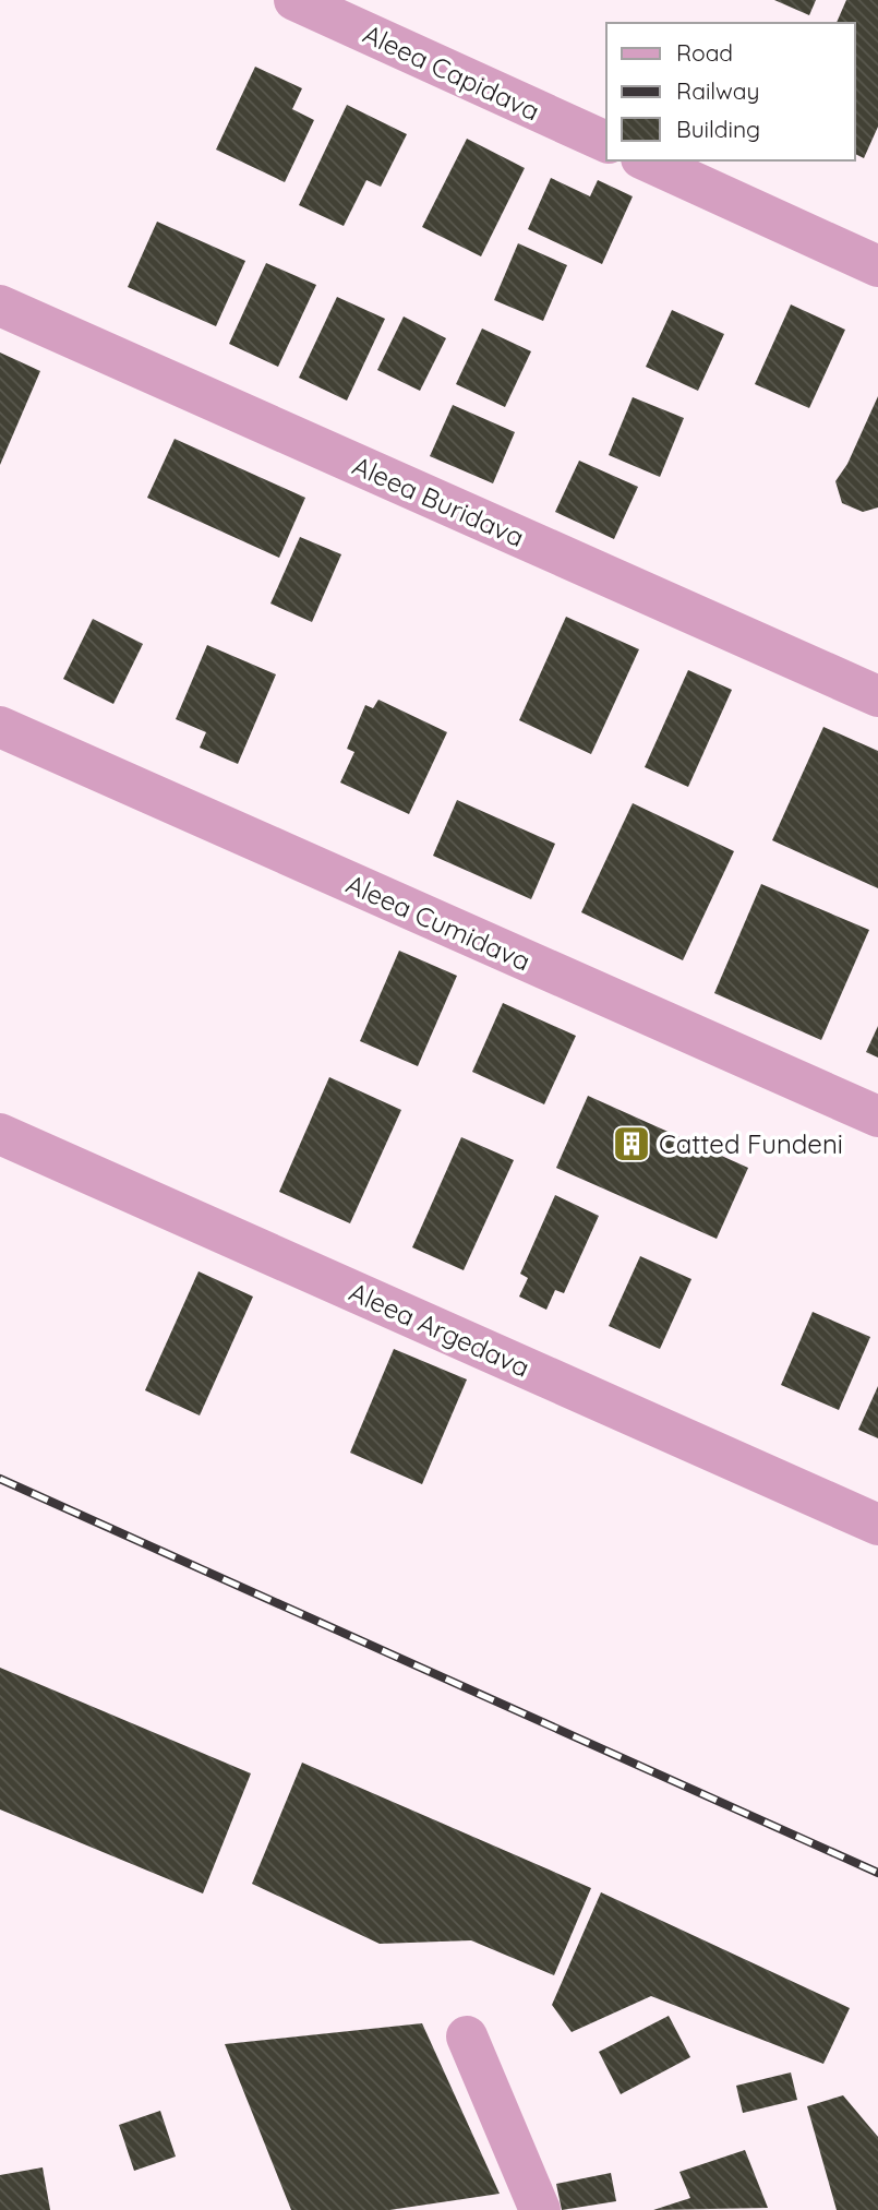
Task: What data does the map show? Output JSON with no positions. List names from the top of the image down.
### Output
{
  "streets": {
    "street": [
      "Aleea Capidava",
      "Aleea Buridava",
      "Aleea Cumidava",
      "Aleea Argedava"
    ]
  },
  "places": {
    "building": ["Catted Fundeni"]
  },
  "legend": ["Road", "Railway", "Building"]
}
